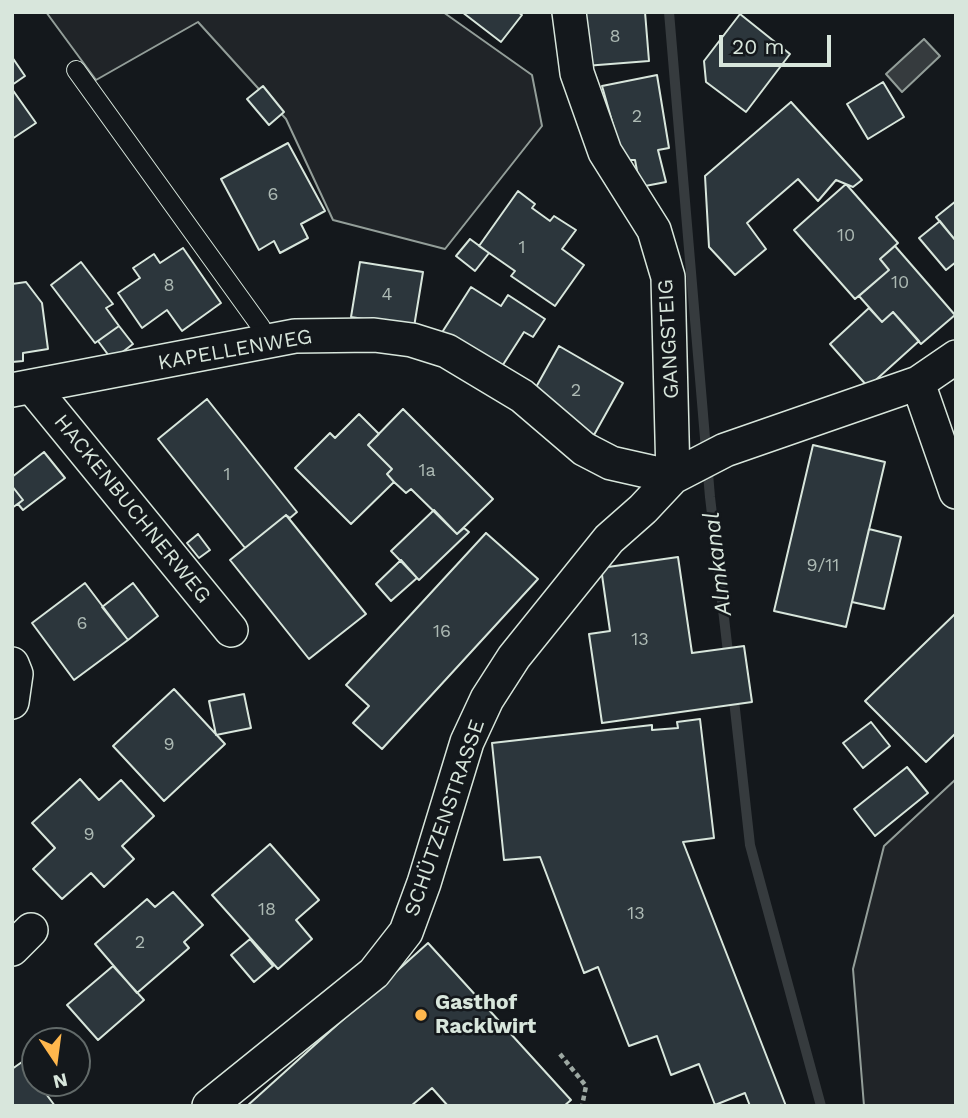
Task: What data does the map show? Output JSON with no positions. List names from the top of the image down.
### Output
{
  "streets": {
    "street": [
      "GANGSTEIG",
      "KAPELLENWEG",
      "HACKENBUCHNERWEG",
      "SCHÜTZENSTRASSE"
    ]
  },
  "crossings": [
    ["GANGSTEIG", "KAPELLENWEG"],
    ["GANGSTEIG", "SCHÜTZENSTRASSE"],
    ["KAPELLENWEG", "HACKENBUCHNERWEG"],
    ["KAPELLENWEG", "SCHÜTZENSTRASSE"]
  ],
  "water": ["Almkanal"],
  "places": ["Gasthof Racklwirt"],
  "house_numbers": [
    "8",
    "2",
    "6",
    "10",
    "1",
    "10",
    "8",
    "4",
    "2",
    "1a",
    "1",
    "9/11",
    "6",
    "16",
    "13",
    "9",
    "9",
    "18",
    "13",
    "2"
  ],
  "scale_bar": "20 m",
  "north": "bottom"
}
